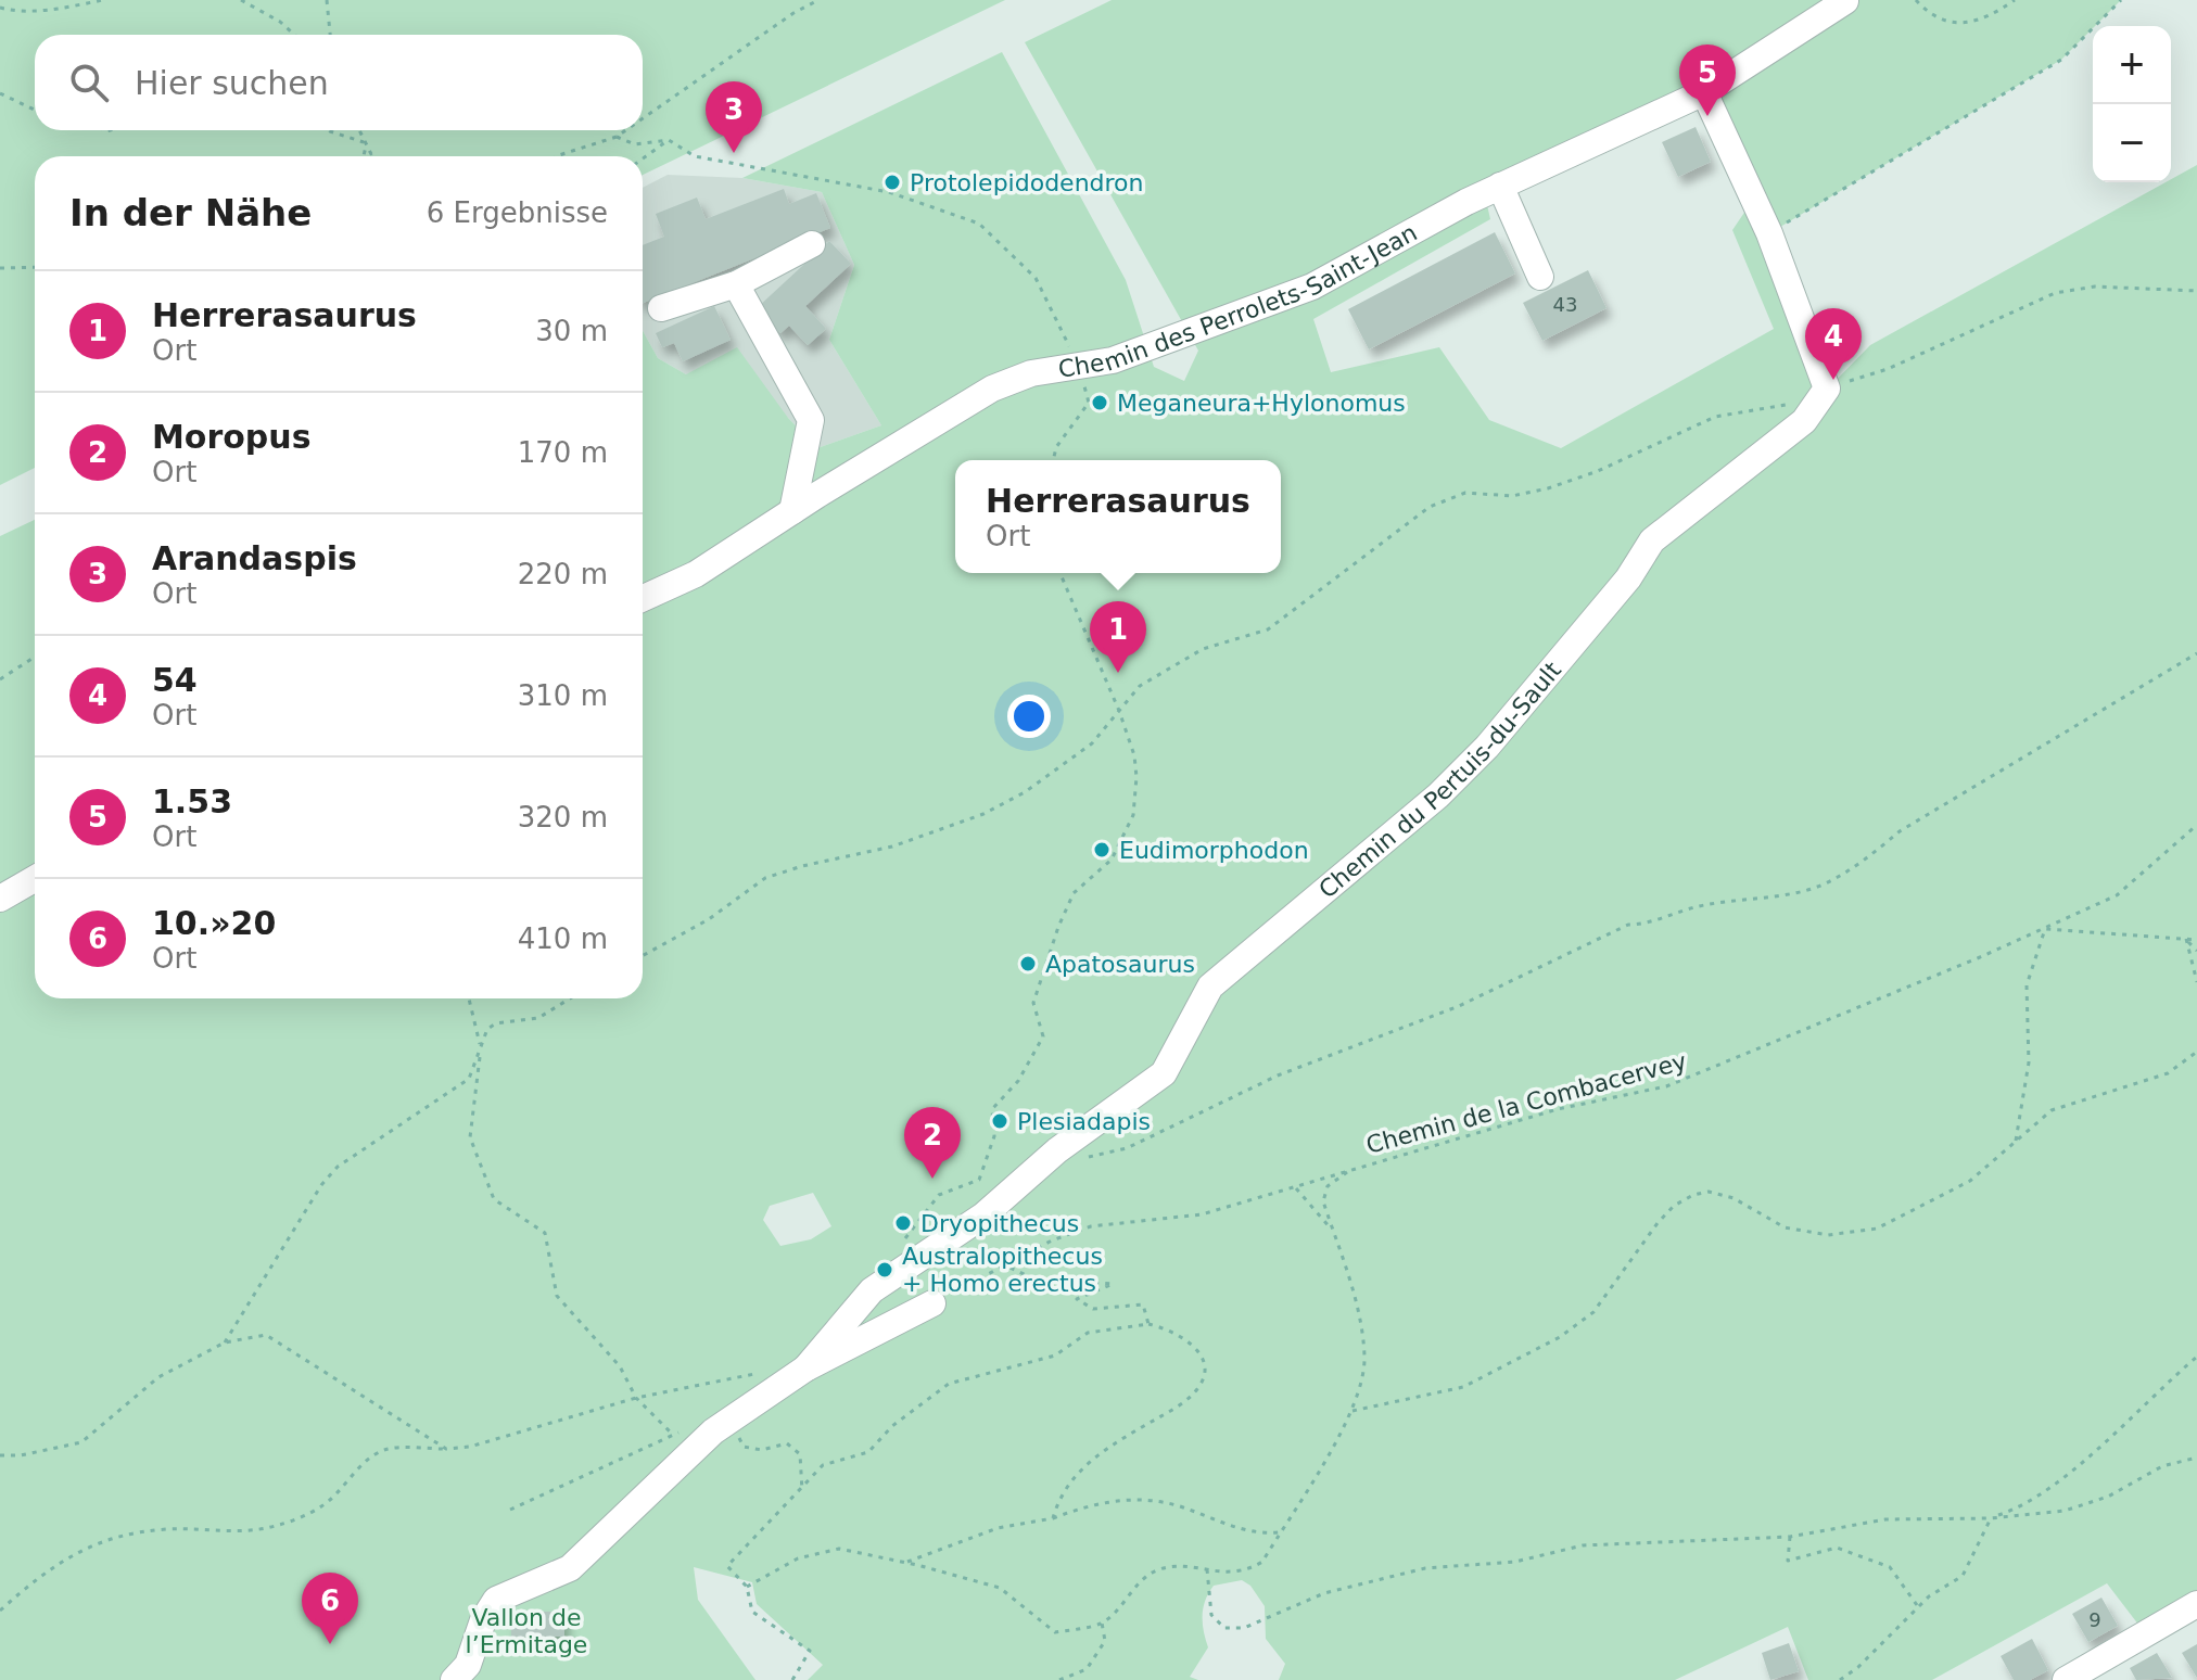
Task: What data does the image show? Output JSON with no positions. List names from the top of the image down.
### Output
{
  "streets": {
    "street": ["Chemin des Perrolets-Saint-Jean", "Chemin du Pertuis-du-Sault"],
    "path": ["Chemin de la Combacervey"]
  },
  "crossings": [
    ["Chemin du Pertuis-du-Sault", "Chemin de la Combacervey"]
  ],
  "parks": ["Vallon de l’Ermitage"],
  "places": [
    "Protolepidodendron",
    "Meganeura+Hylonomus",
    "Eudimorphodon",
    "Apatosaurus",
    "Plesiadapis",
    "Dryopithecus",
    "Australopithecus + Homo erectus"
  ],
  "house_numbers": ["43", "9"],
  "page": {
    "map_buttons": ["+", "−"],
    "search": "Hier suchen",
    "pins": [
      "5",
      "3",
      "4",
      "1",
      "2",
      "6"
    ],
    "heading": ["In der Nähe", "6 Ergebnisse"],
    "list": [
      {
        "mark": "1",
        "name": "Herrerasaurus",
        "note": "Ort",
        "value": "30 m"
      },
      {
        "mark": "2",
        "name": "Moropus",
        "note": "Ort",
        "value": "170 m"
      },
      {
        "mark": "3",
        "name": "Arandaspis",
        "note": "Ort",
        "value": "220 m"
      },
      {
        "mark": "4",
        "name": "54",
        "note": "Ort",
        "value": "310 m"
      },
      {
        "mark": "5",
        "name": "1.53",
        "note": "Ort",
        "value": "320 m"
      },
      {
        "mark": "6",
        "name": "10.»20",
        "note": "Ort",
        "value": "410 m"
      }
    ],
    "popup": ["Herrerasaurus", "Ort"]
  }
}
